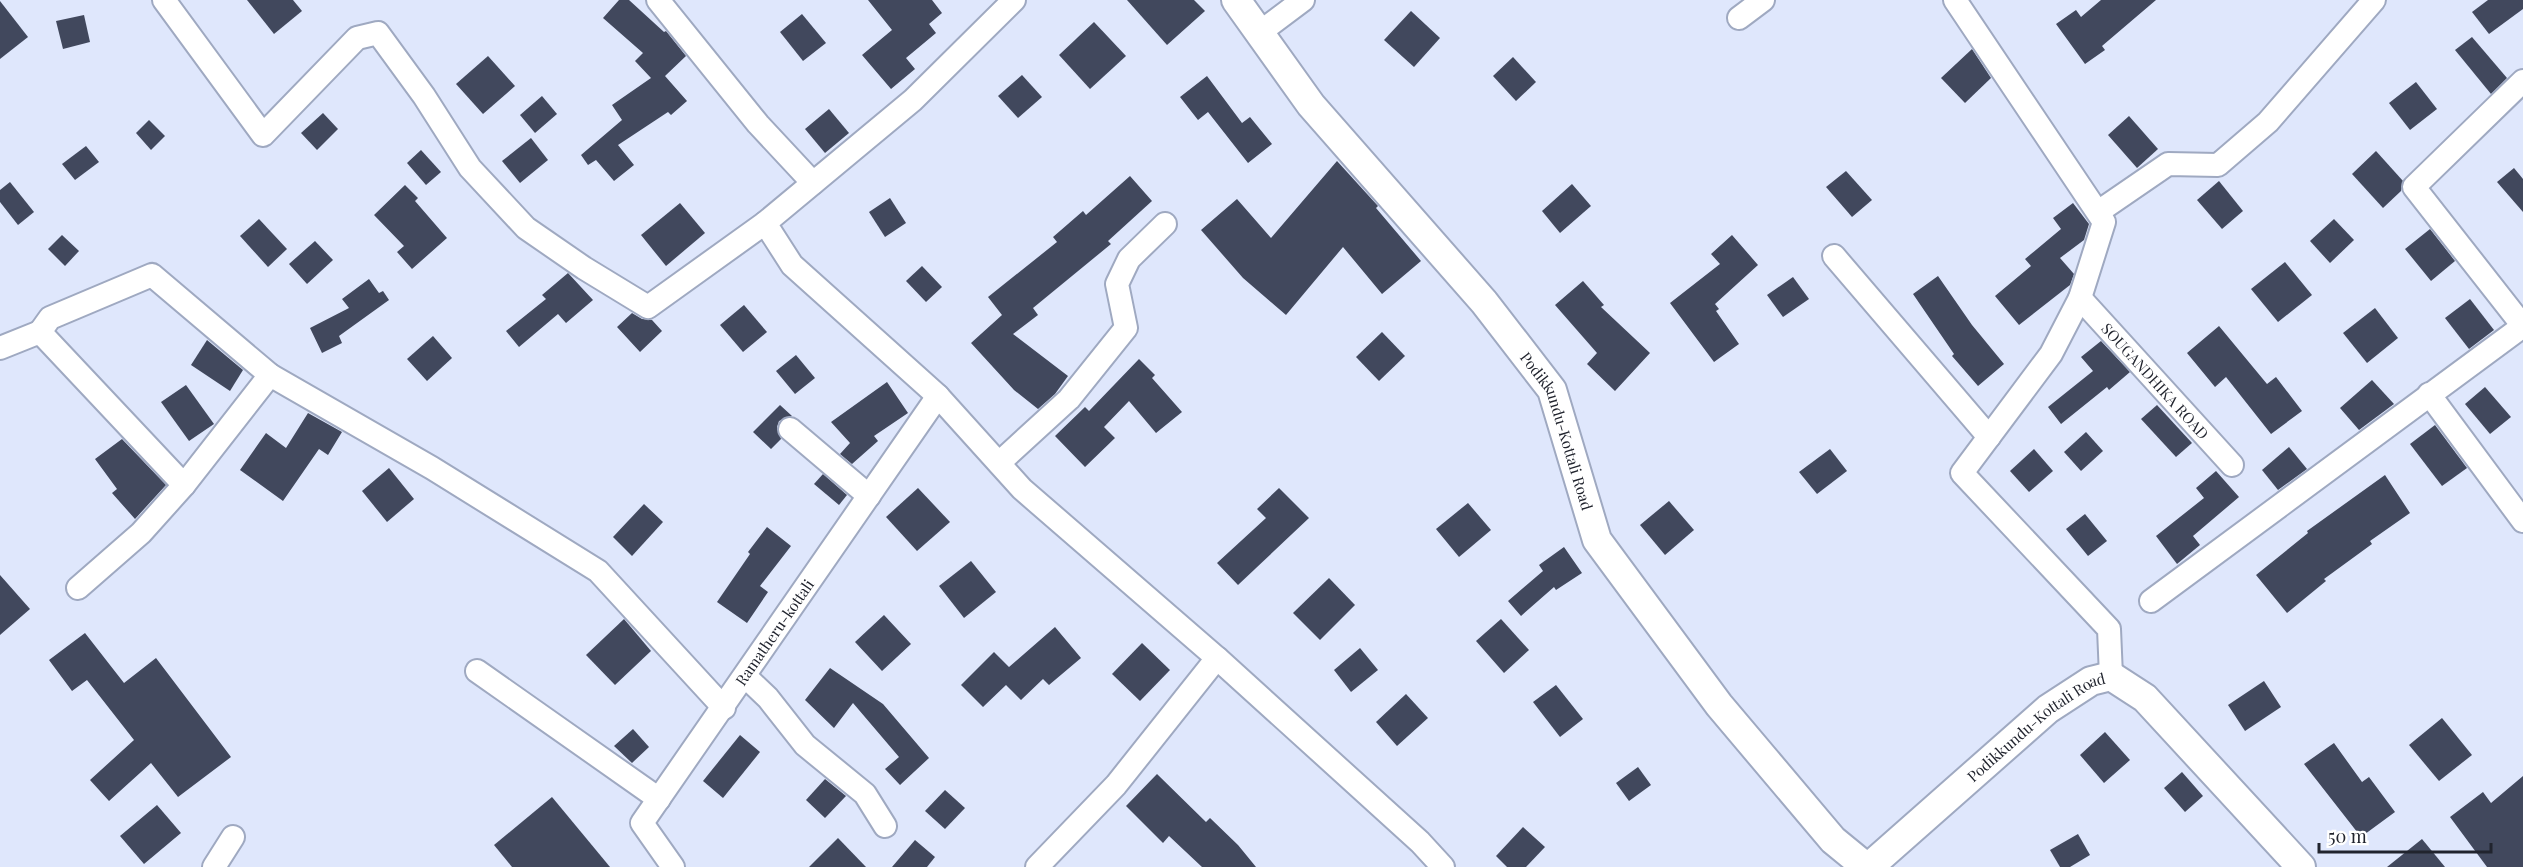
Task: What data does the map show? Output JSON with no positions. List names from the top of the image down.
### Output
{
  "streets": {
    "main road": ["Podikkundu-Kottali Road"],
    "street": ["SOUGANDHIKA ROAD", "Ramatheru-kottali"]
  },
  "scale_bar": "50 m"
}
